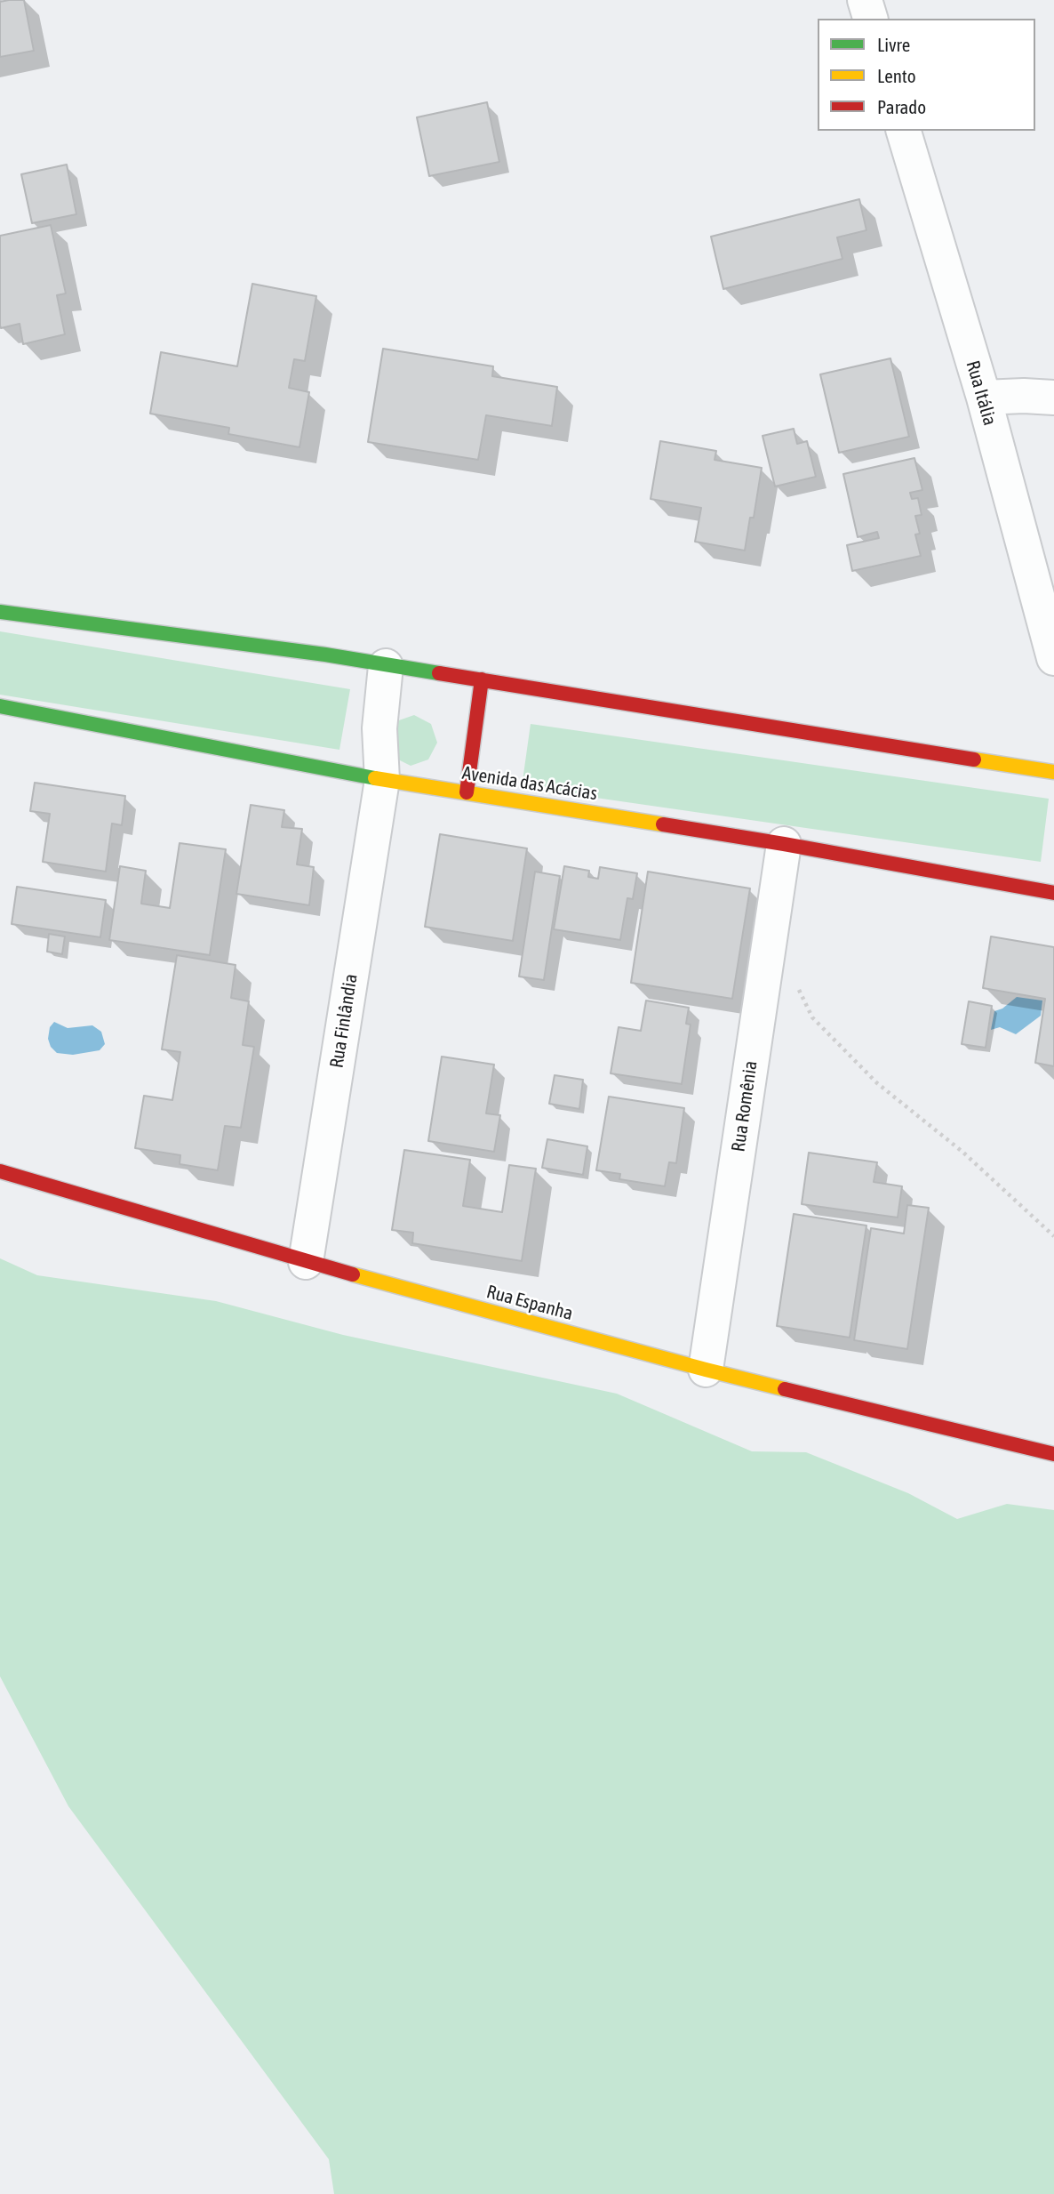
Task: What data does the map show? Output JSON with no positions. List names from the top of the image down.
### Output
{
  "streets": {
    "street": [
      "Rua Itália",
      "Avenida das Acácias",
      "Rua Finlândia",
      "Rua Romênia",
      "Rua Espanha"
    ]
  },
  "crossings": [
    ["Avenida das Acácias", "Rua Finlândia"],
    ["Avenida das Acácias", "Rua Romênia"],
    ["Rua Finlândia", "Rua Espanha"],
    ["Rua Romênia", "Rua Espanha"]
  ],
  "legend": ["Livre", "Lento", "Parado"]
}
